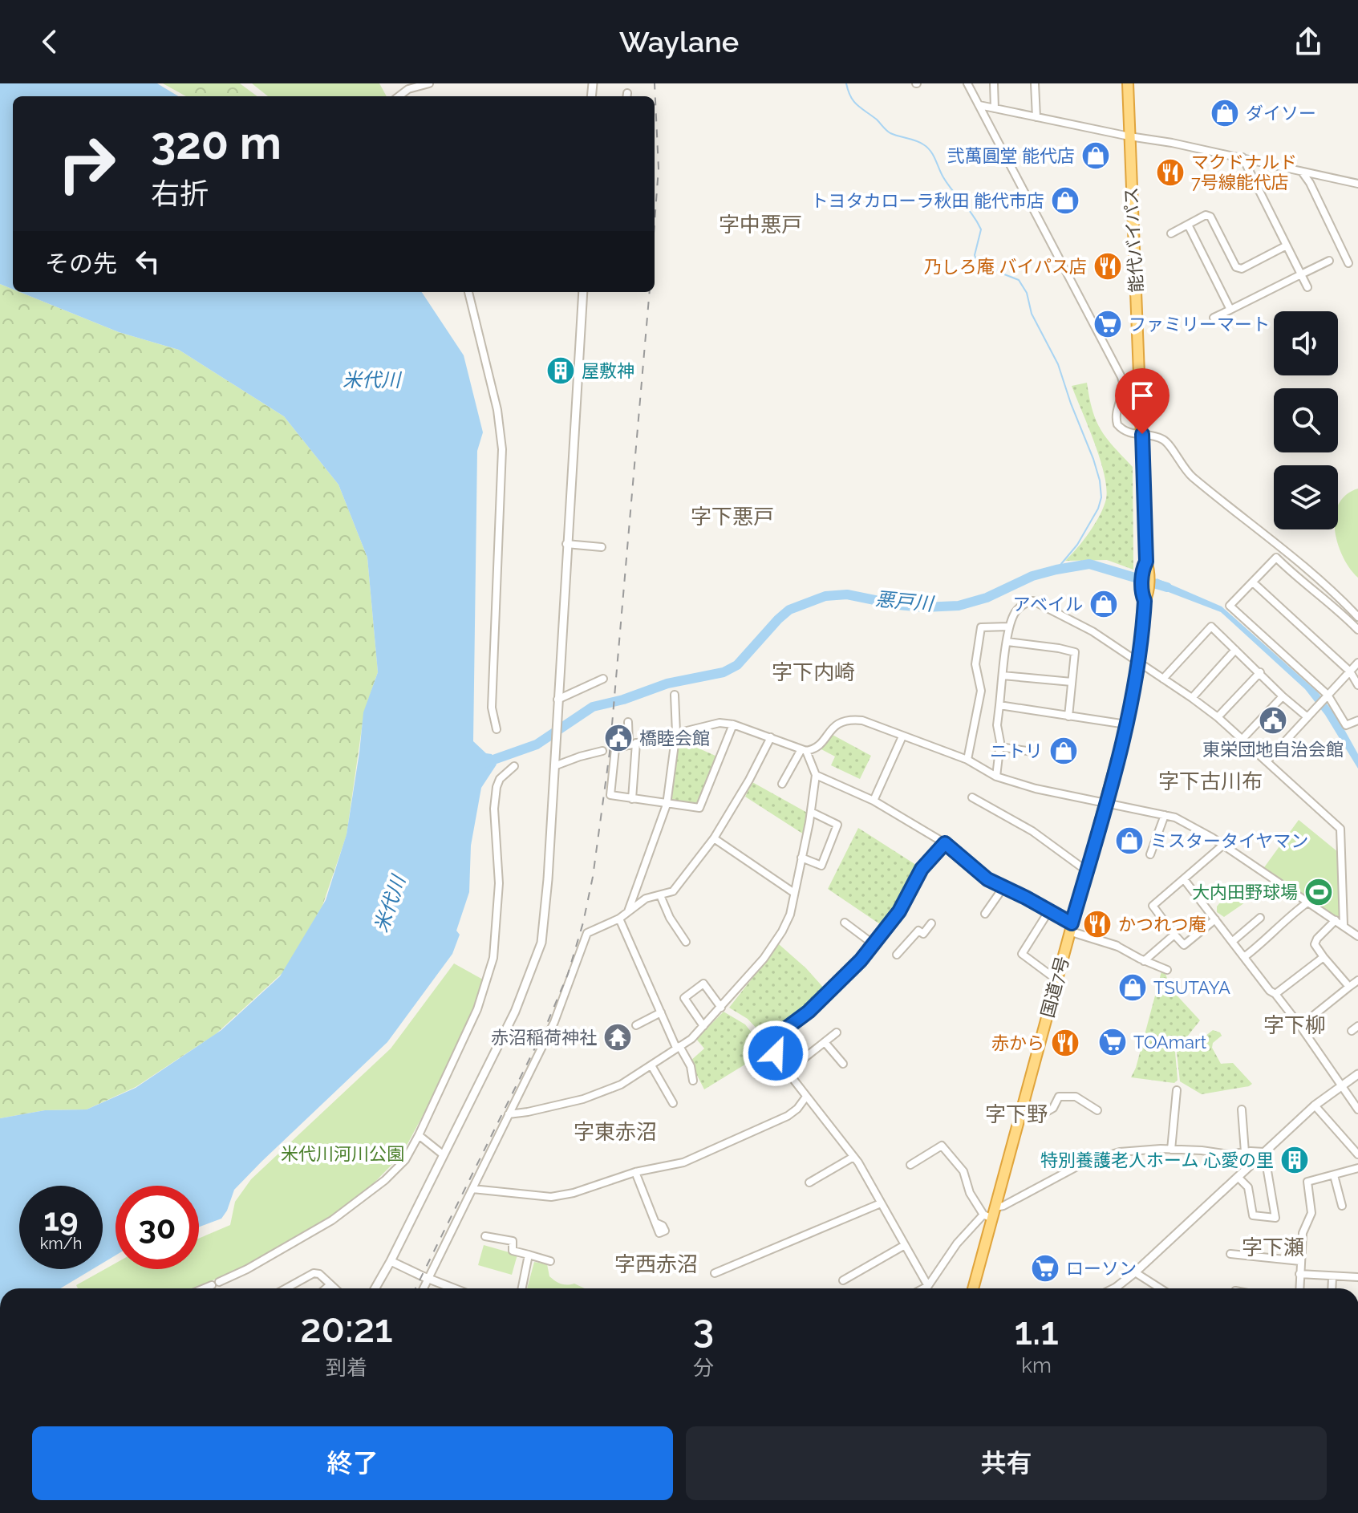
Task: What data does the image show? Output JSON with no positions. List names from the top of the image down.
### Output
{
  "streets": {
    "highway": ["能代バイパス", "国道7号"]
  },
  "crossings": [
    ["能代バイパス", "国道7号"]
  ],
  "districts": [
    "字中悪戸",
    "字下悪戸",
    "字下内崎",
    "字下古川布",
    "字下柳",
    "字下野",
    "字東赤沼",
    "字下瀬",
    "字西赤沼"
  ],
  "water": ["米代川", "悪戸川"],
  "parks": ["米代川河川公園"],
  "places": {
    "shop": [
      "ダイソー",
      "弐萬圓堂 能代店",
      "トヨタカローラ秋田 能代市店",
      "アベイル",
      "ニトリ",
      "ミスタータイヤマン",
      "TSUTAYA"
    ],
    "restaurant": [
      "マクドナルド 7号線能代店",
      "乃しろ庵 バイパス店",
      "かつれつ庵",
      "赤から"
    ],
    "supermarket": ["ファミリーマート", "TOAmart", "ローソン"],
    "building": ["屋敷神", "特別養護老人ホーム 心愛の里"],
    "public building": ["東栄団地自治会館", "橋睦会館"],
    "sports": ["大内田野球場"],
    "temple": ["赤沼稲荷神社"]
  },
  "page": {
    "header": "Waylane",
    "turn": ["320 m", "右折"],
    "then": "その先",
    "speed": "19 km/h",
    "limit": "30",
    "eta": [
      "20:21",
      "到着",
      "3",
      "分",
      "1.1",
      "km"
    ],
    "buttons": ["終了", "共有"]
  }
}
